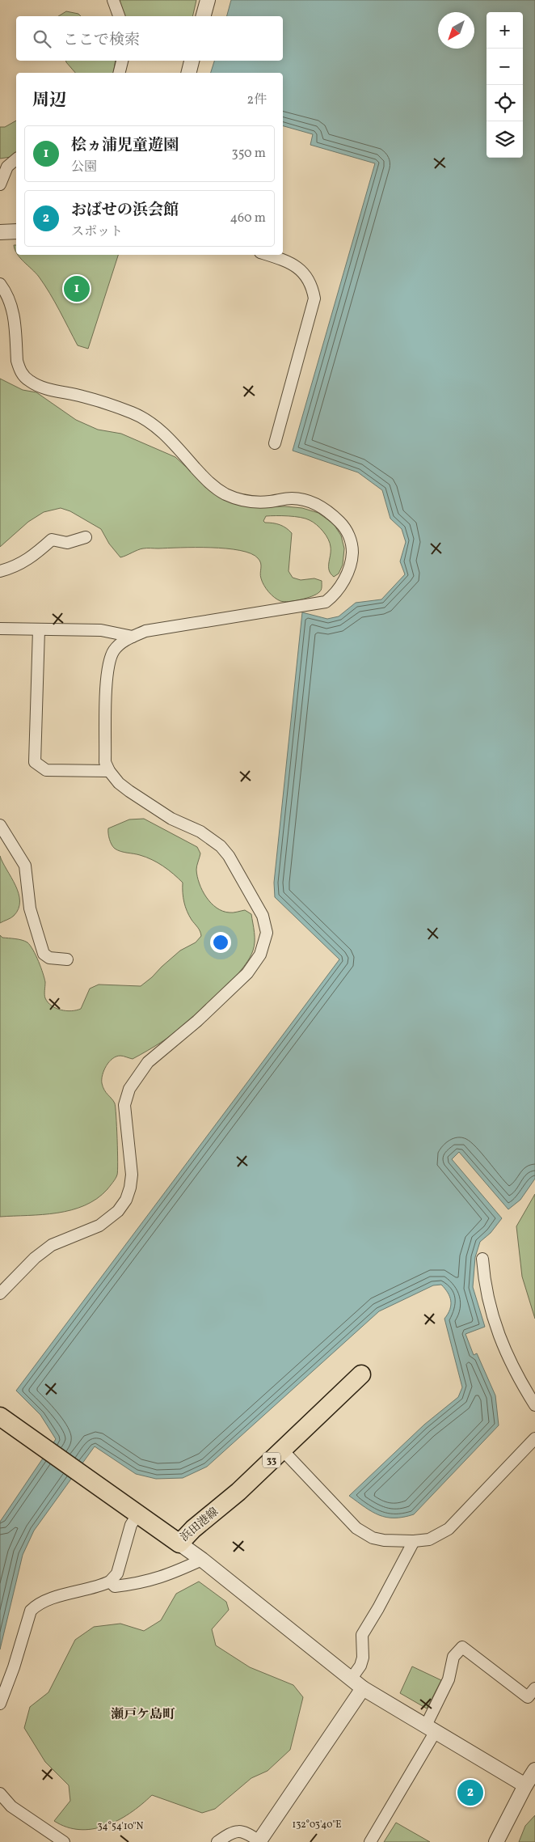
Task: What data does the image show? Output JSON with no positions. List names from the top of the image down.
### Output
{
  "streets": {
    "main road": ["33", "浜田港線"]
  },
  "districts": ["瀬戸ケ島町"],
  "north": "bottom left",
  "page": {
    "map_buttons": ["+", "−"],
    "search": "ここで検索",
    "heading": ["周辺", "2件"],
    "list": [
      {
        "mark": "1",
        "name": "桧ヵ浦児童遊園",
        "note": "公園",
        "value": "350 m"
      },
      {
        "mark": "2",
        "name": "おばせの浜会館",
        "note": "スポット",
        "value": "460 m"
      }
    ],
    "pins": ["1", "2"]
  },
  "coordinates": ["132°03'40\"E", "34°54'10\"N"]
}
